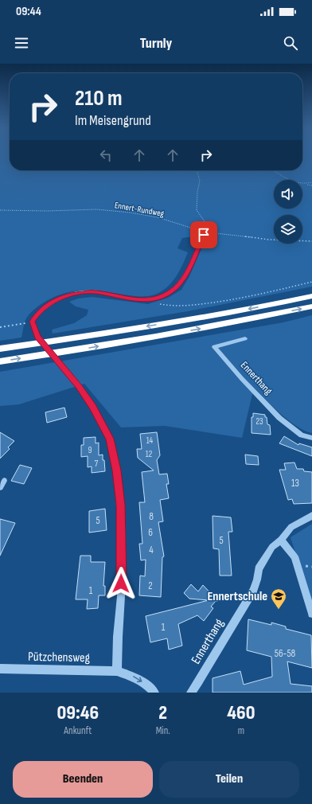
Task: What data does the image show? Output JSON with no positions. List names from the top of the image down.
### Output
{
  "streets": {
    "street": ["Ennerthang", "Pützchensweg"],
    "path": ["Ennert-Rundweg"]
  },
  "places": {
    "school or university": ["Ennertschule"]
  },
  "house_numbers": [
    "23",
    "14",
    "9",
    "12",
    "7",
    "13",
    "8",
    "5",
    "6",
    "5",
    "4",
    "2",
    "1",
    "1",
    "56-58"
  ],
  "page": {
    "status": "09:44",
    "header": "Turnly",
    "turn": ["210 m", "Im Meisengrund"],
    "eta": [
      "09:46",
      "Ankunft",
      "2",
      "Min.",
      "460",
      "m"
    ],
    "buttons": ["Beenden", "Teilen"]
  }
}
